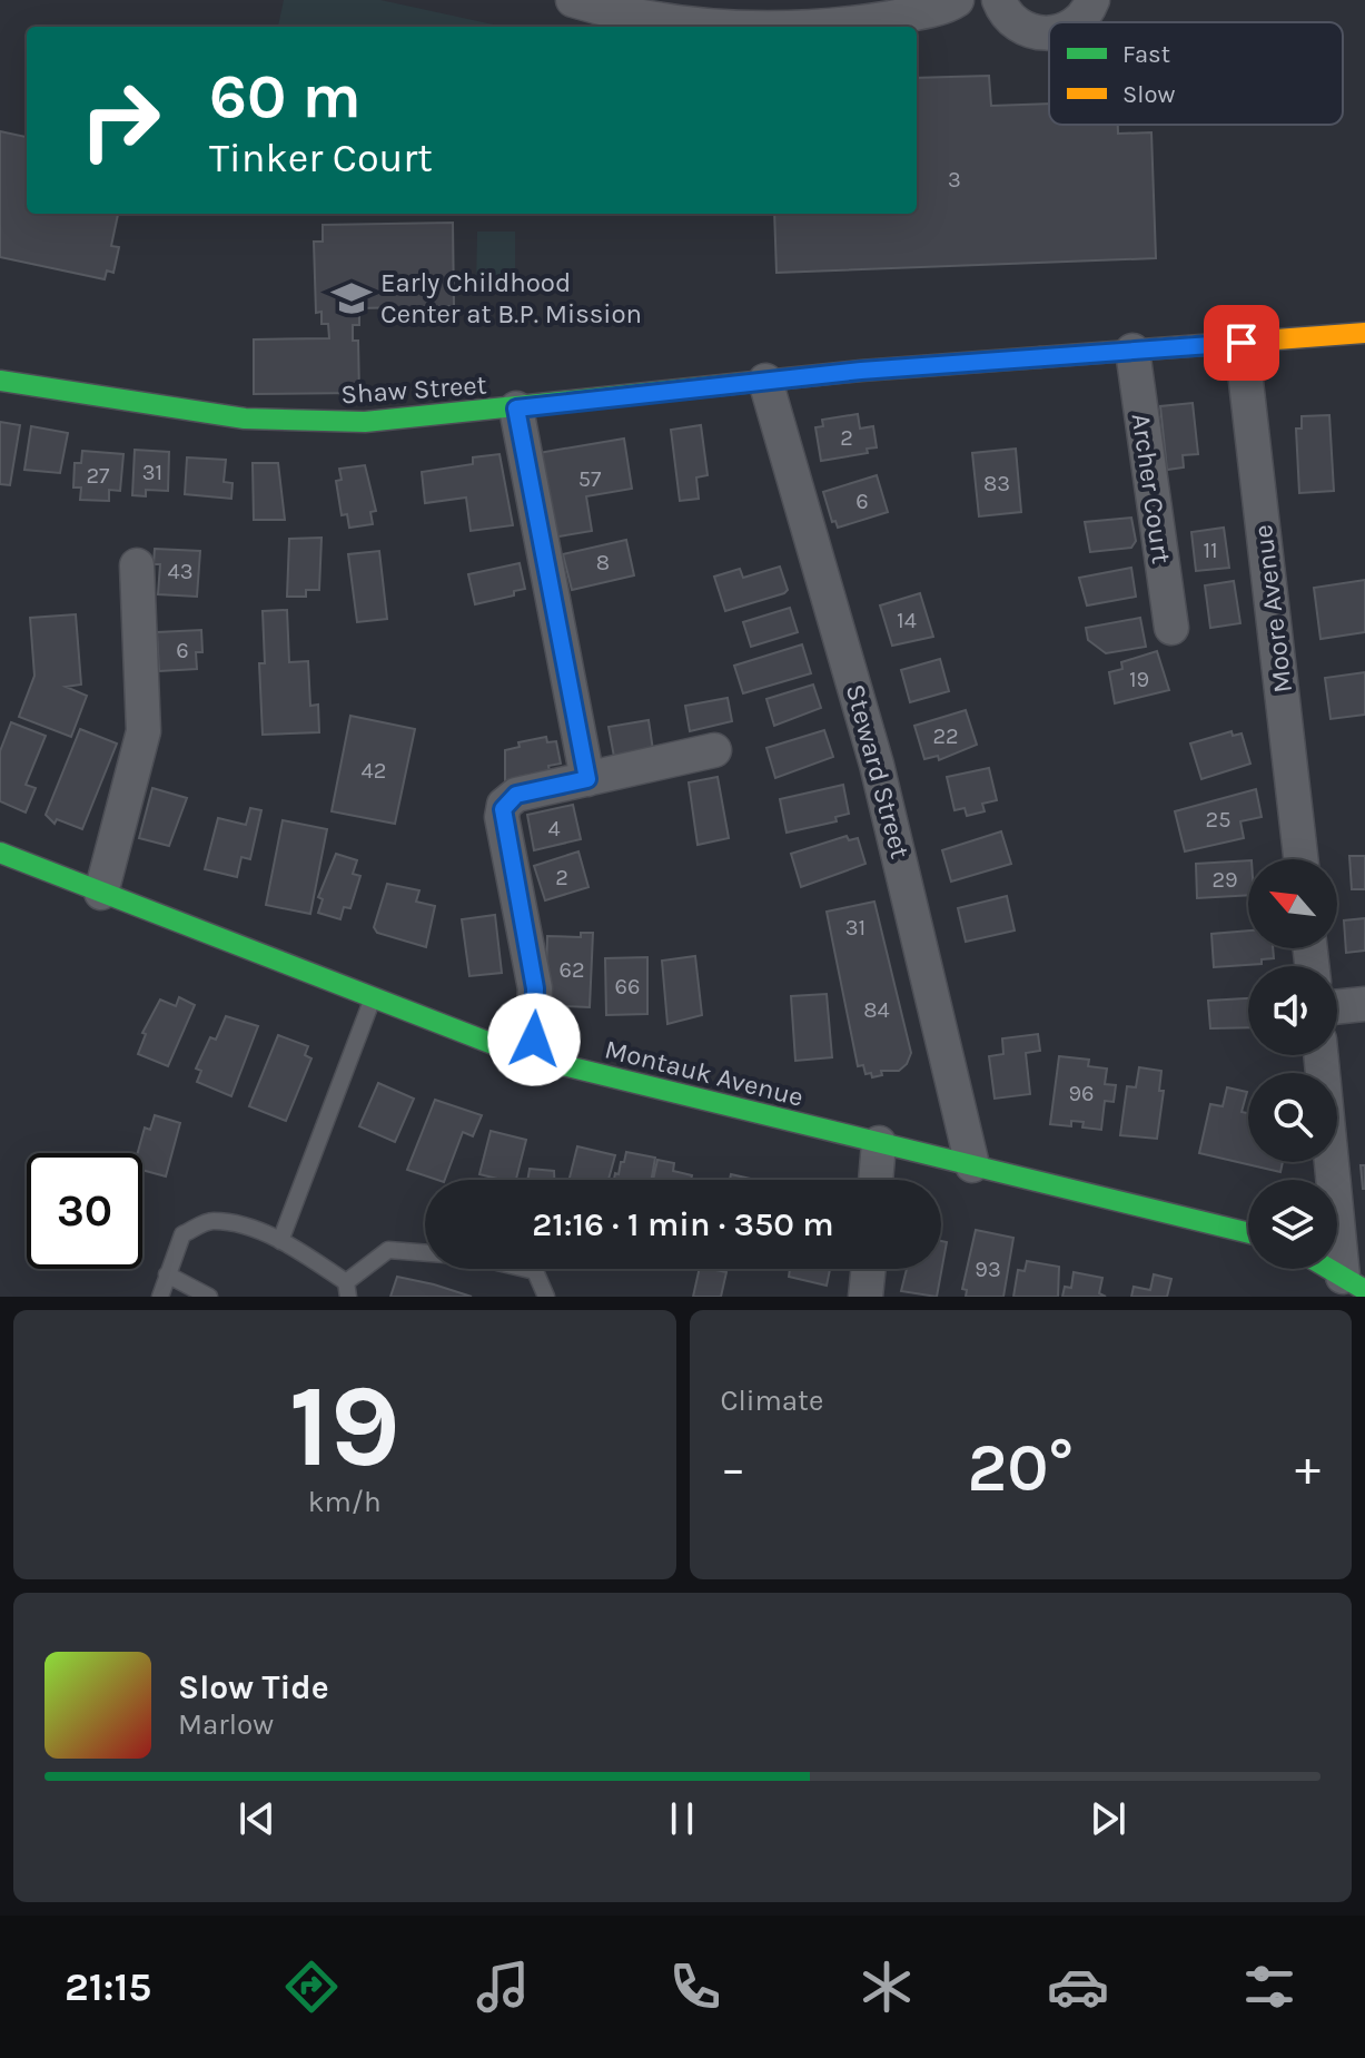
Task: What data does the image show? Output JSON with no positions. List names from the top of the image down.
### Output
{
  "streets": {
    "street": [
      "Shaw Street",
      "Archer Court",
      "Moore Avenue",
      "Steward Street",
      "Montauk Avenue"
    ]
  },
  "crossings": [
    ["Shaw Street", "Archer Court"],
    ["Shaw Street", "Moore Avenue"],
    ["Shaw Street", "Steward Street"],
    ["Steward Street", "Montauk Avenue"]
  ],
  "places": {
    "school or university": ["Early Childhood Center at B.P. Mission"]
  },
  "house_numbers": [
    "3",
    "2",
    "31",
    "27",
    "57",
    "83",
    "6",
    "11",
    "8",
    "43",
    "14",
    "6",
    "19",
    "22",
    "42",
    "25",
    "4",
    "2",
    "29",
    "31",
    "62",
    "66",
    "84",
    "96",
    "93"
  ],
  "legend": ["Fast", "Slow"],
  "north": "top left",
  "page": {
    "turn": ["60 m", "Tinker Court"],
    "limit": "30",
    "trip": "21:16 · 1 min · 350 m",
    "tile": [
      ["19", "km/h"],
      "Climate"
    ],
    "heat": ["−", "20°", "+"],
    "song": ["Slow Tide", "Marlow"],
    "tabs": "21:15"
  }
}
